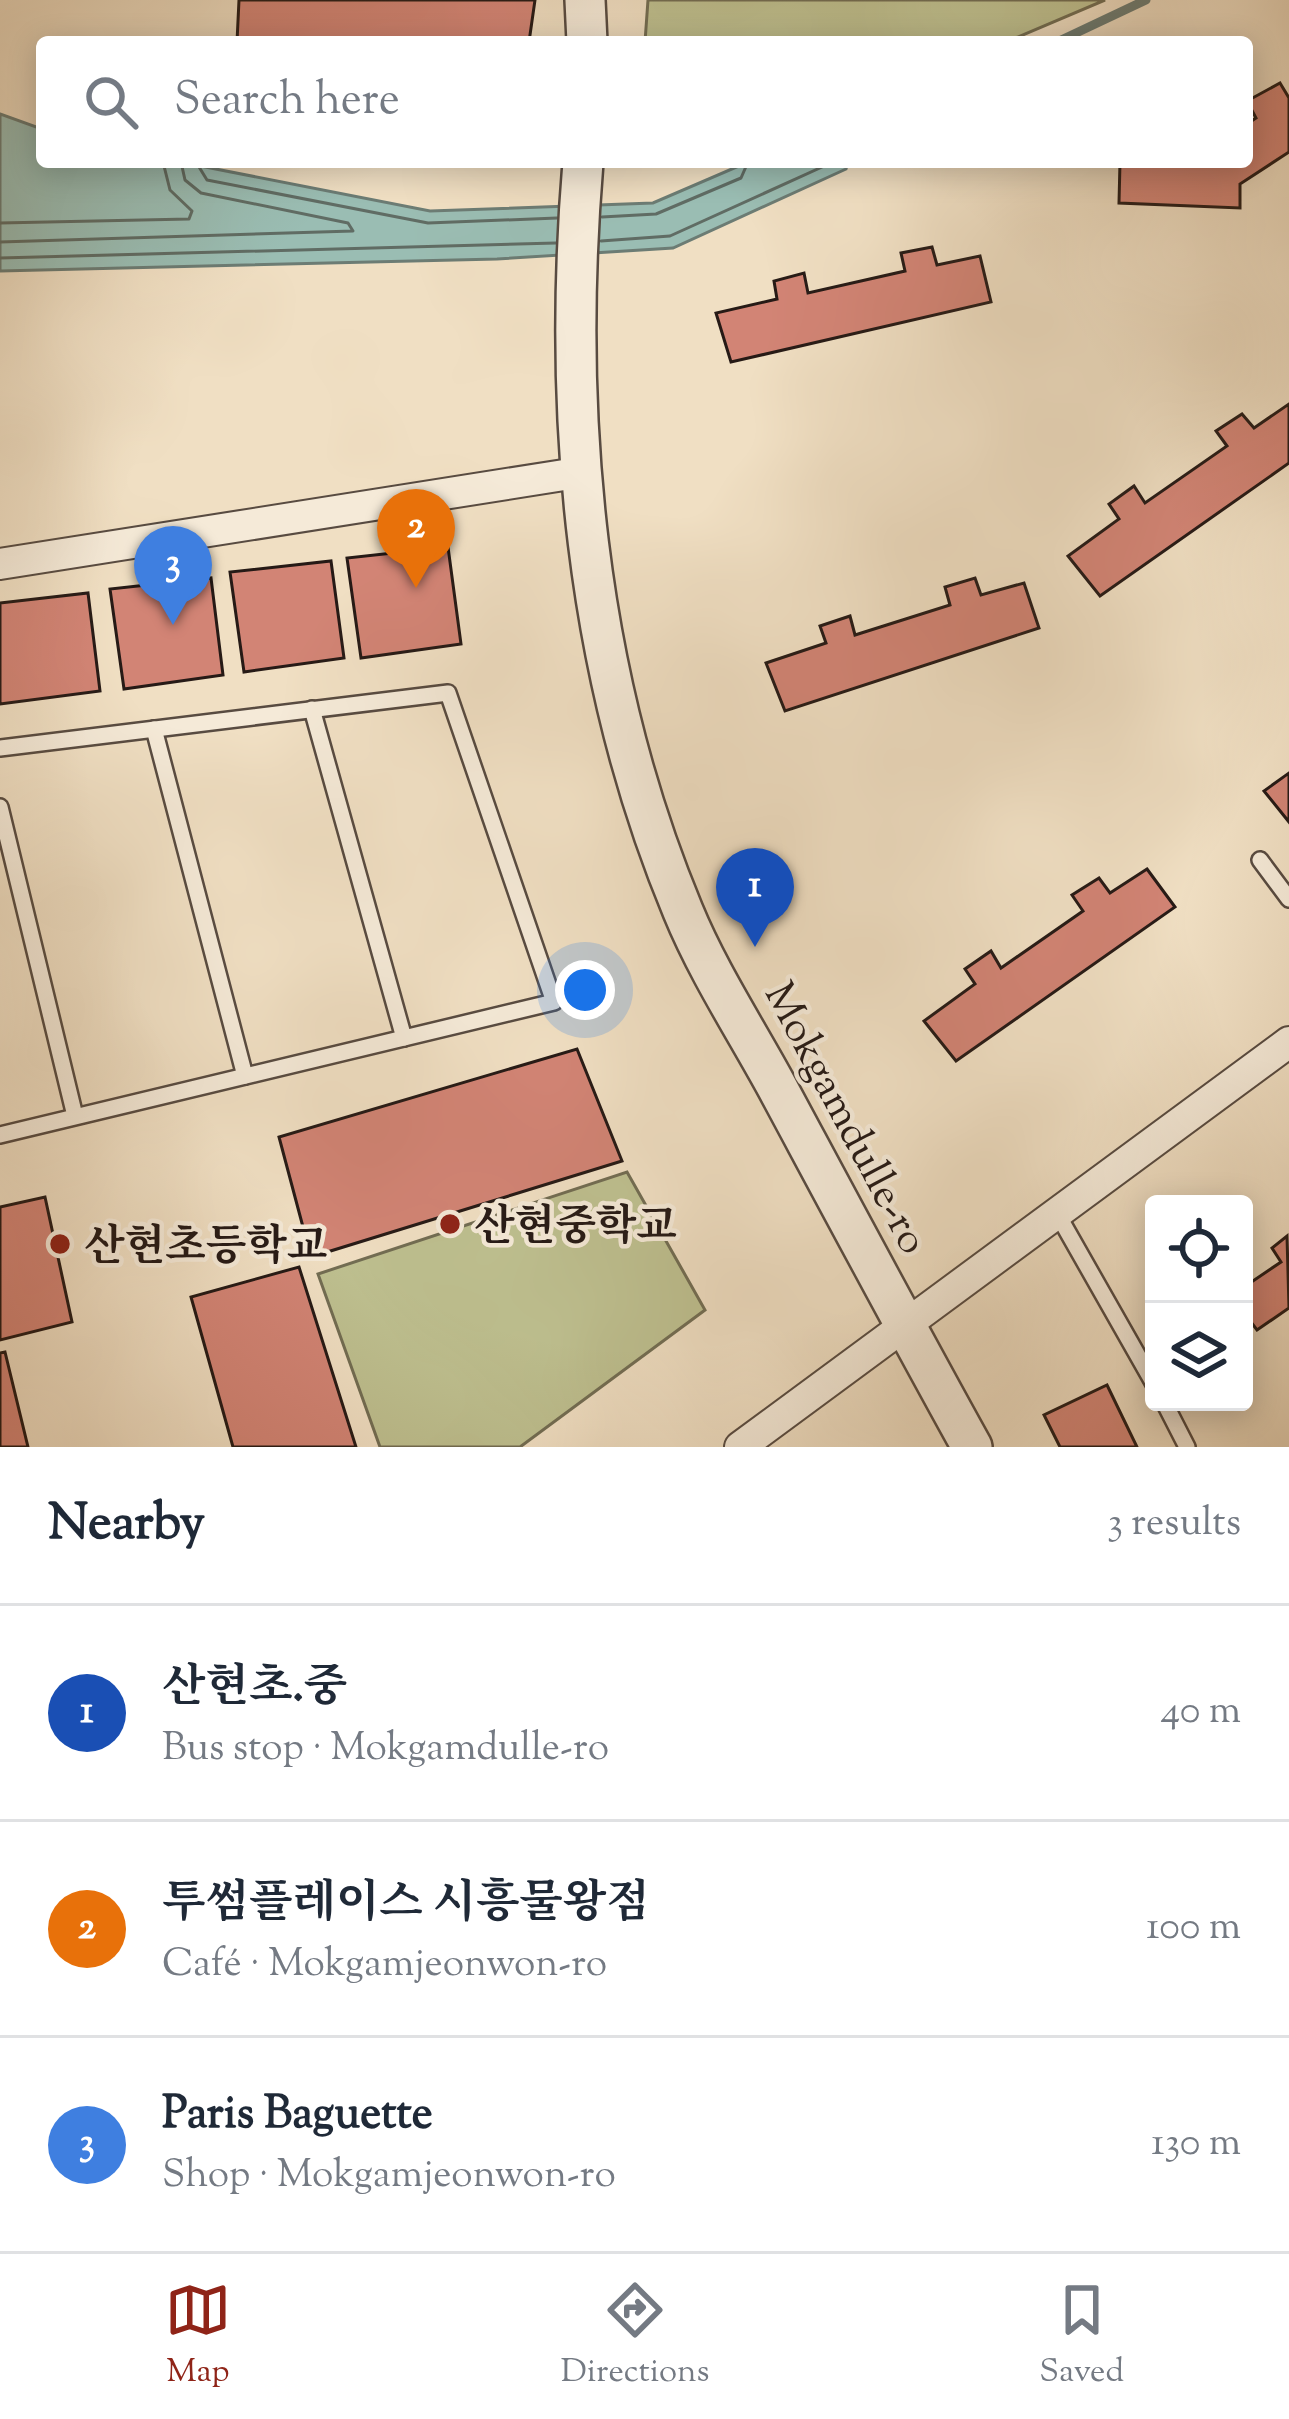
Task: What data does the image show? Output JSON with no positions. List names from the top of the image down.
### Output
{
  "streets": {
    "street": ["Mokgamdulle-ro"]
  },
  "places": ["산현중학교", "산현초등학교"],
  "page": {
    "search": "Search here",
    "pins": ["2", "3", "1"],
    "heading": ["Nearby", "3 results"],
    "list": [
      {
        "mark": "1",
        "name": "산현초.중",
        "note": "Bus stop · Mokgamdulle-ro",
        "value": "40 m"
      },
      {
        "mark": "2",
        "name": "투썸플레이스 시흥물왕점",
        "note": "Café · Mokgamjeonwon-ro",
        "value": "100 m"
      },
      {
        "mark": "3",
        "name": "Paris Baguette",
        "note": "Shop · Mokgamjeonwon-ro",
        "value": "130 m"
      }
    ],
    "nav": ["Map", "Directions", "Saved"]
  }
}
